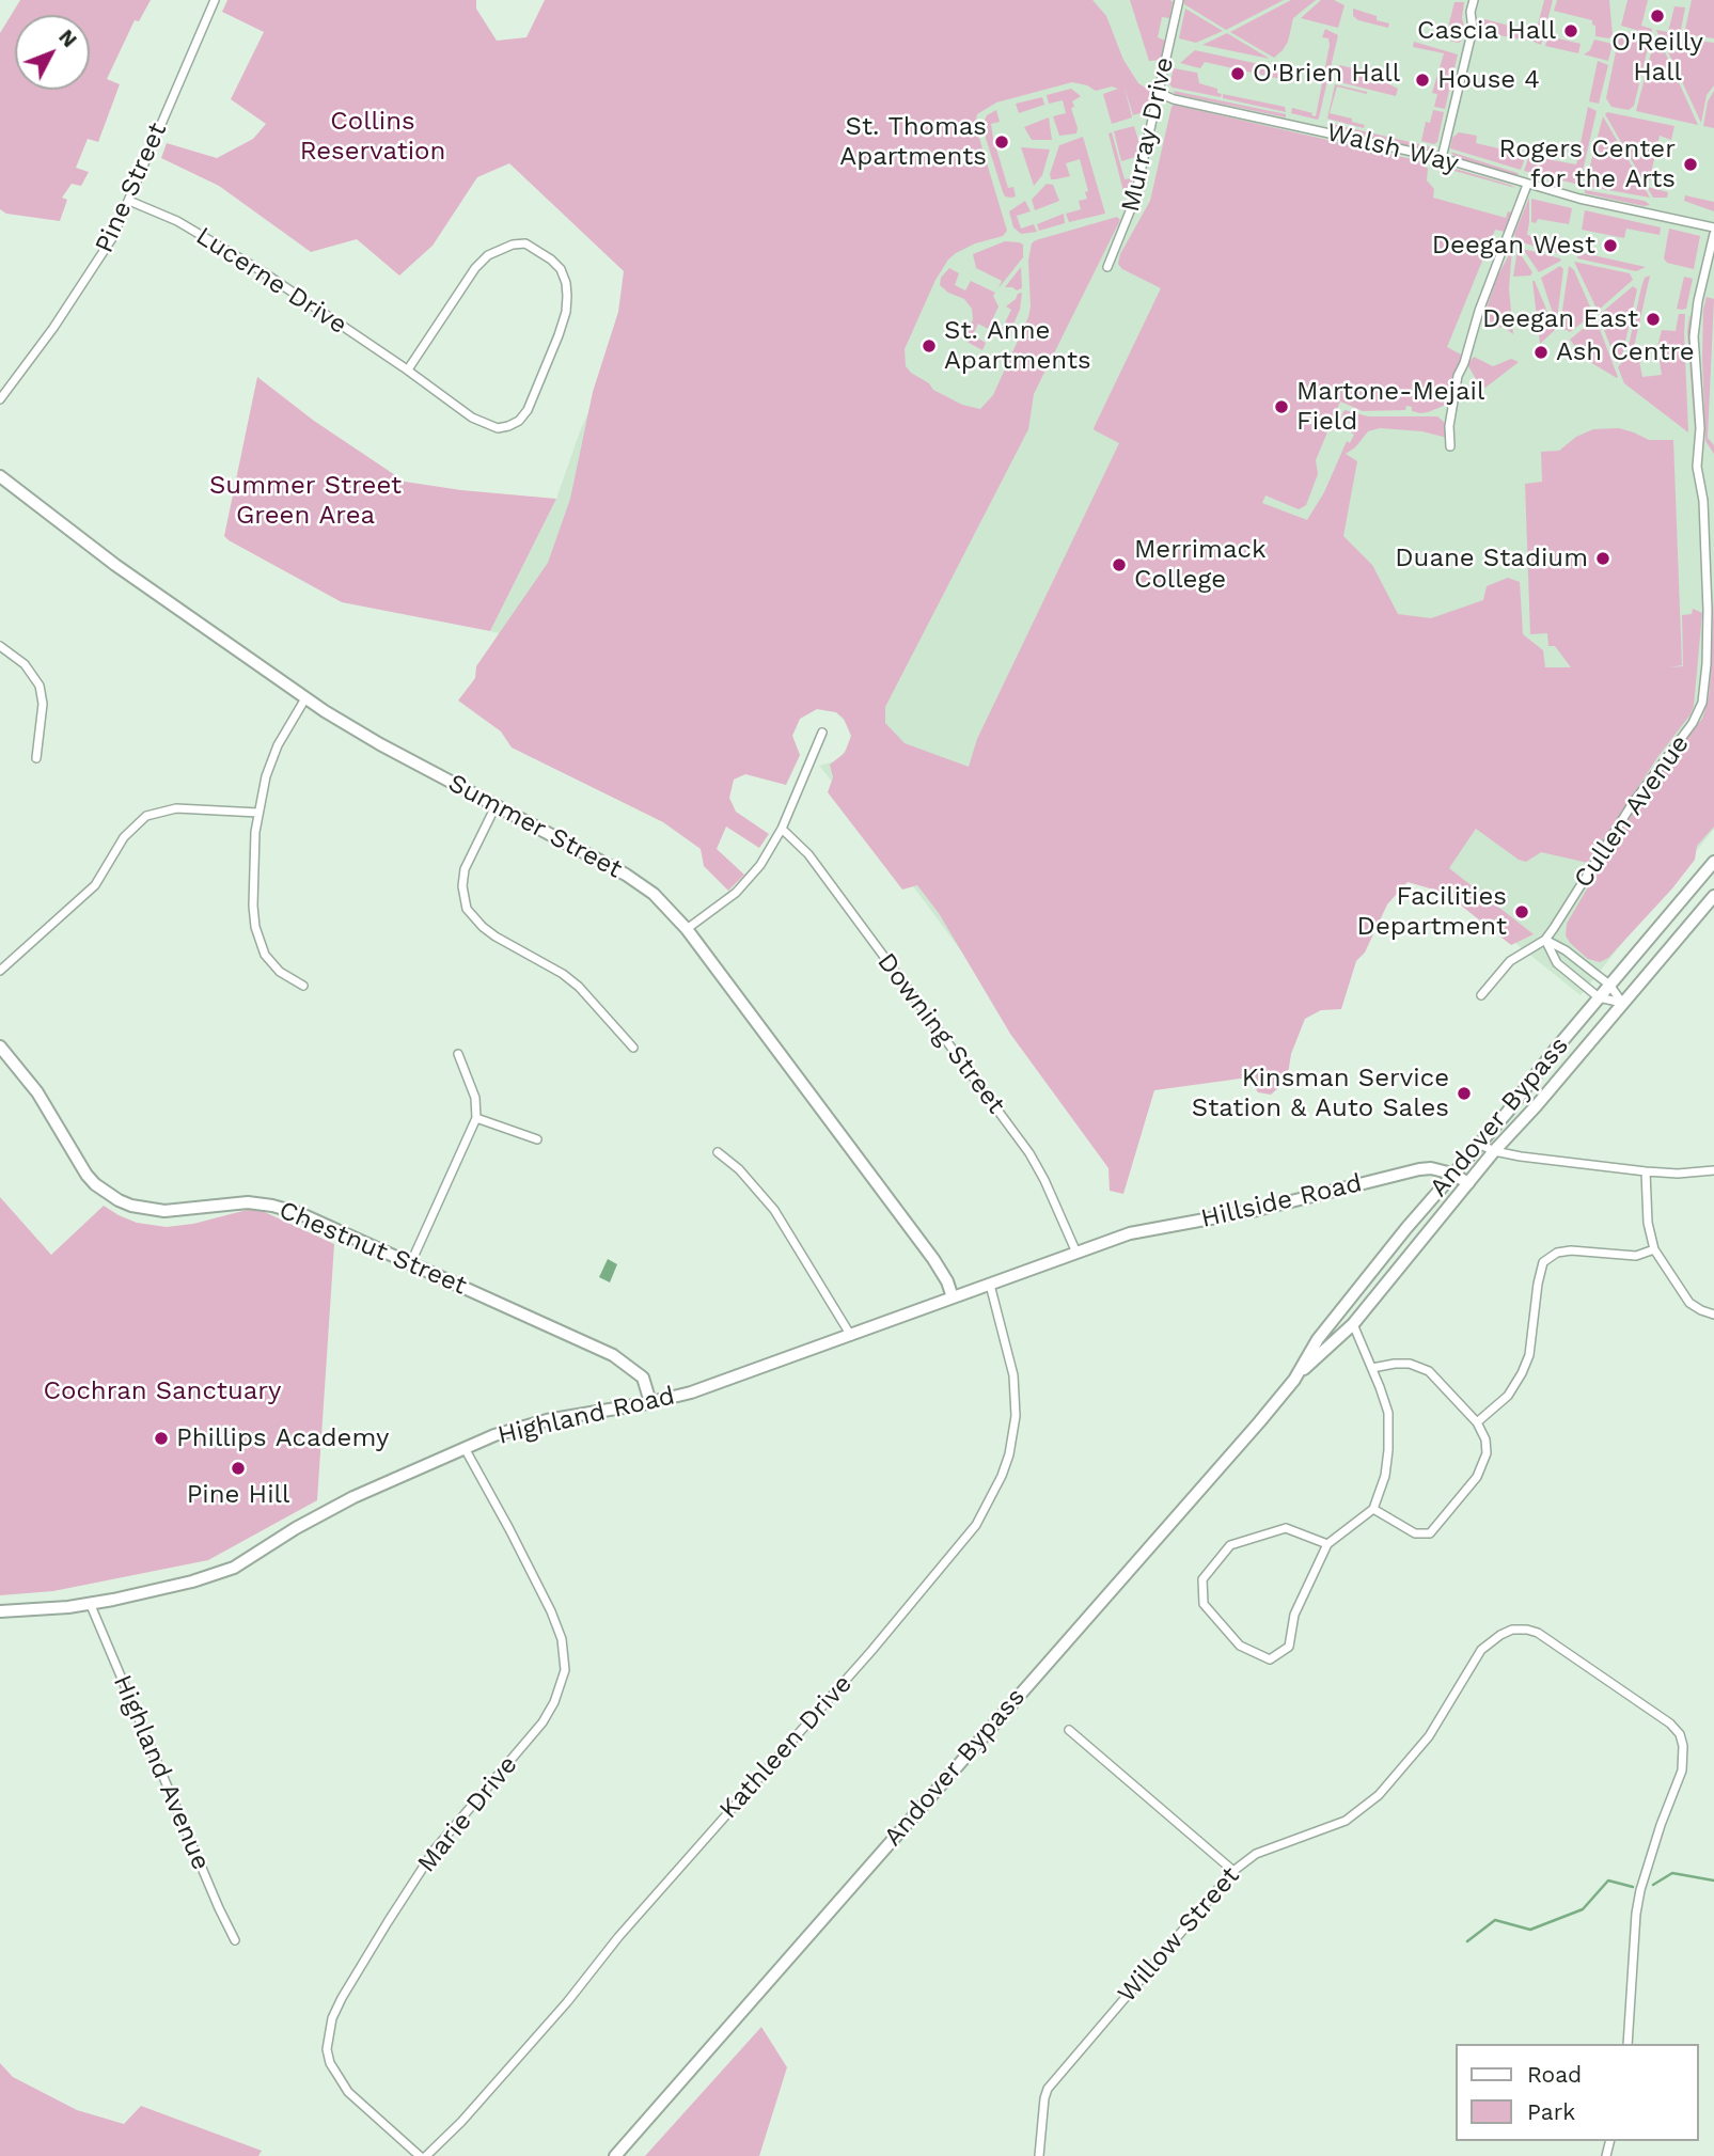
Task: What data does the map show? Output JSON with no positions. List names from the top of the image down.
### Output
{
  "streets": {
    "street": [
      "Murray Drive",
      "Walsh Way",
      "Pine Street",
      "Lucerne Drive",
      "Cullen Avenue",
      "Summer Street",
      "Downing Street",
      "Andover Bypass",
      "Hillside Road",
      "Chestnut Street",
      "Highland Road",
      "Kathleen Drive",
      "Highland Avenue",
      "Marie Drive",
      "Willow Street"
    ]
  },
  "crossings": [
    ["Murray Drive", "Walsh Way"],
    ["Pine Street", "Lucerne Drive"],
    ["Summer Street", "Highland Road"],
    ["Downing Street", "Highland Road"],
    ["Andover Bypass", "Hillside Road"],
    ["Hillside Road", "Highland Road"],
    ["Chestnut Street", "Highland Road"],
    ["Highland Road", "Kathleen Drive"],
    ["Highland Road", "Highland Avenue"],
    ["Highland Road", "Marie Drive"]
  ],
  "parks": ["Collins Reservation", "Summer Street Green Area", "Cochran Sanctuary"],
  "places": [
    "O'Reilly Hall",
    "Cascia Hall",
    "O'Brien Hall",
    "House 4",
    "St. Thomas Apartments",
    "Rogers Center for the Arts",
    "Deegan West",
    "Deegan East",
    "St. Anne Apartments",
    "Ash Centre",
    "Martone-Mejail Field",
    "Duane Stadium",
    "Merrimack College",
    "Facilities Department",
    "Kinsman Service Station & Auto Sales",
    "Phillips Academy",
    "Pine Hill"
  ],
  "legend": ["Road", "Park"],
  "north": "top right"
}
